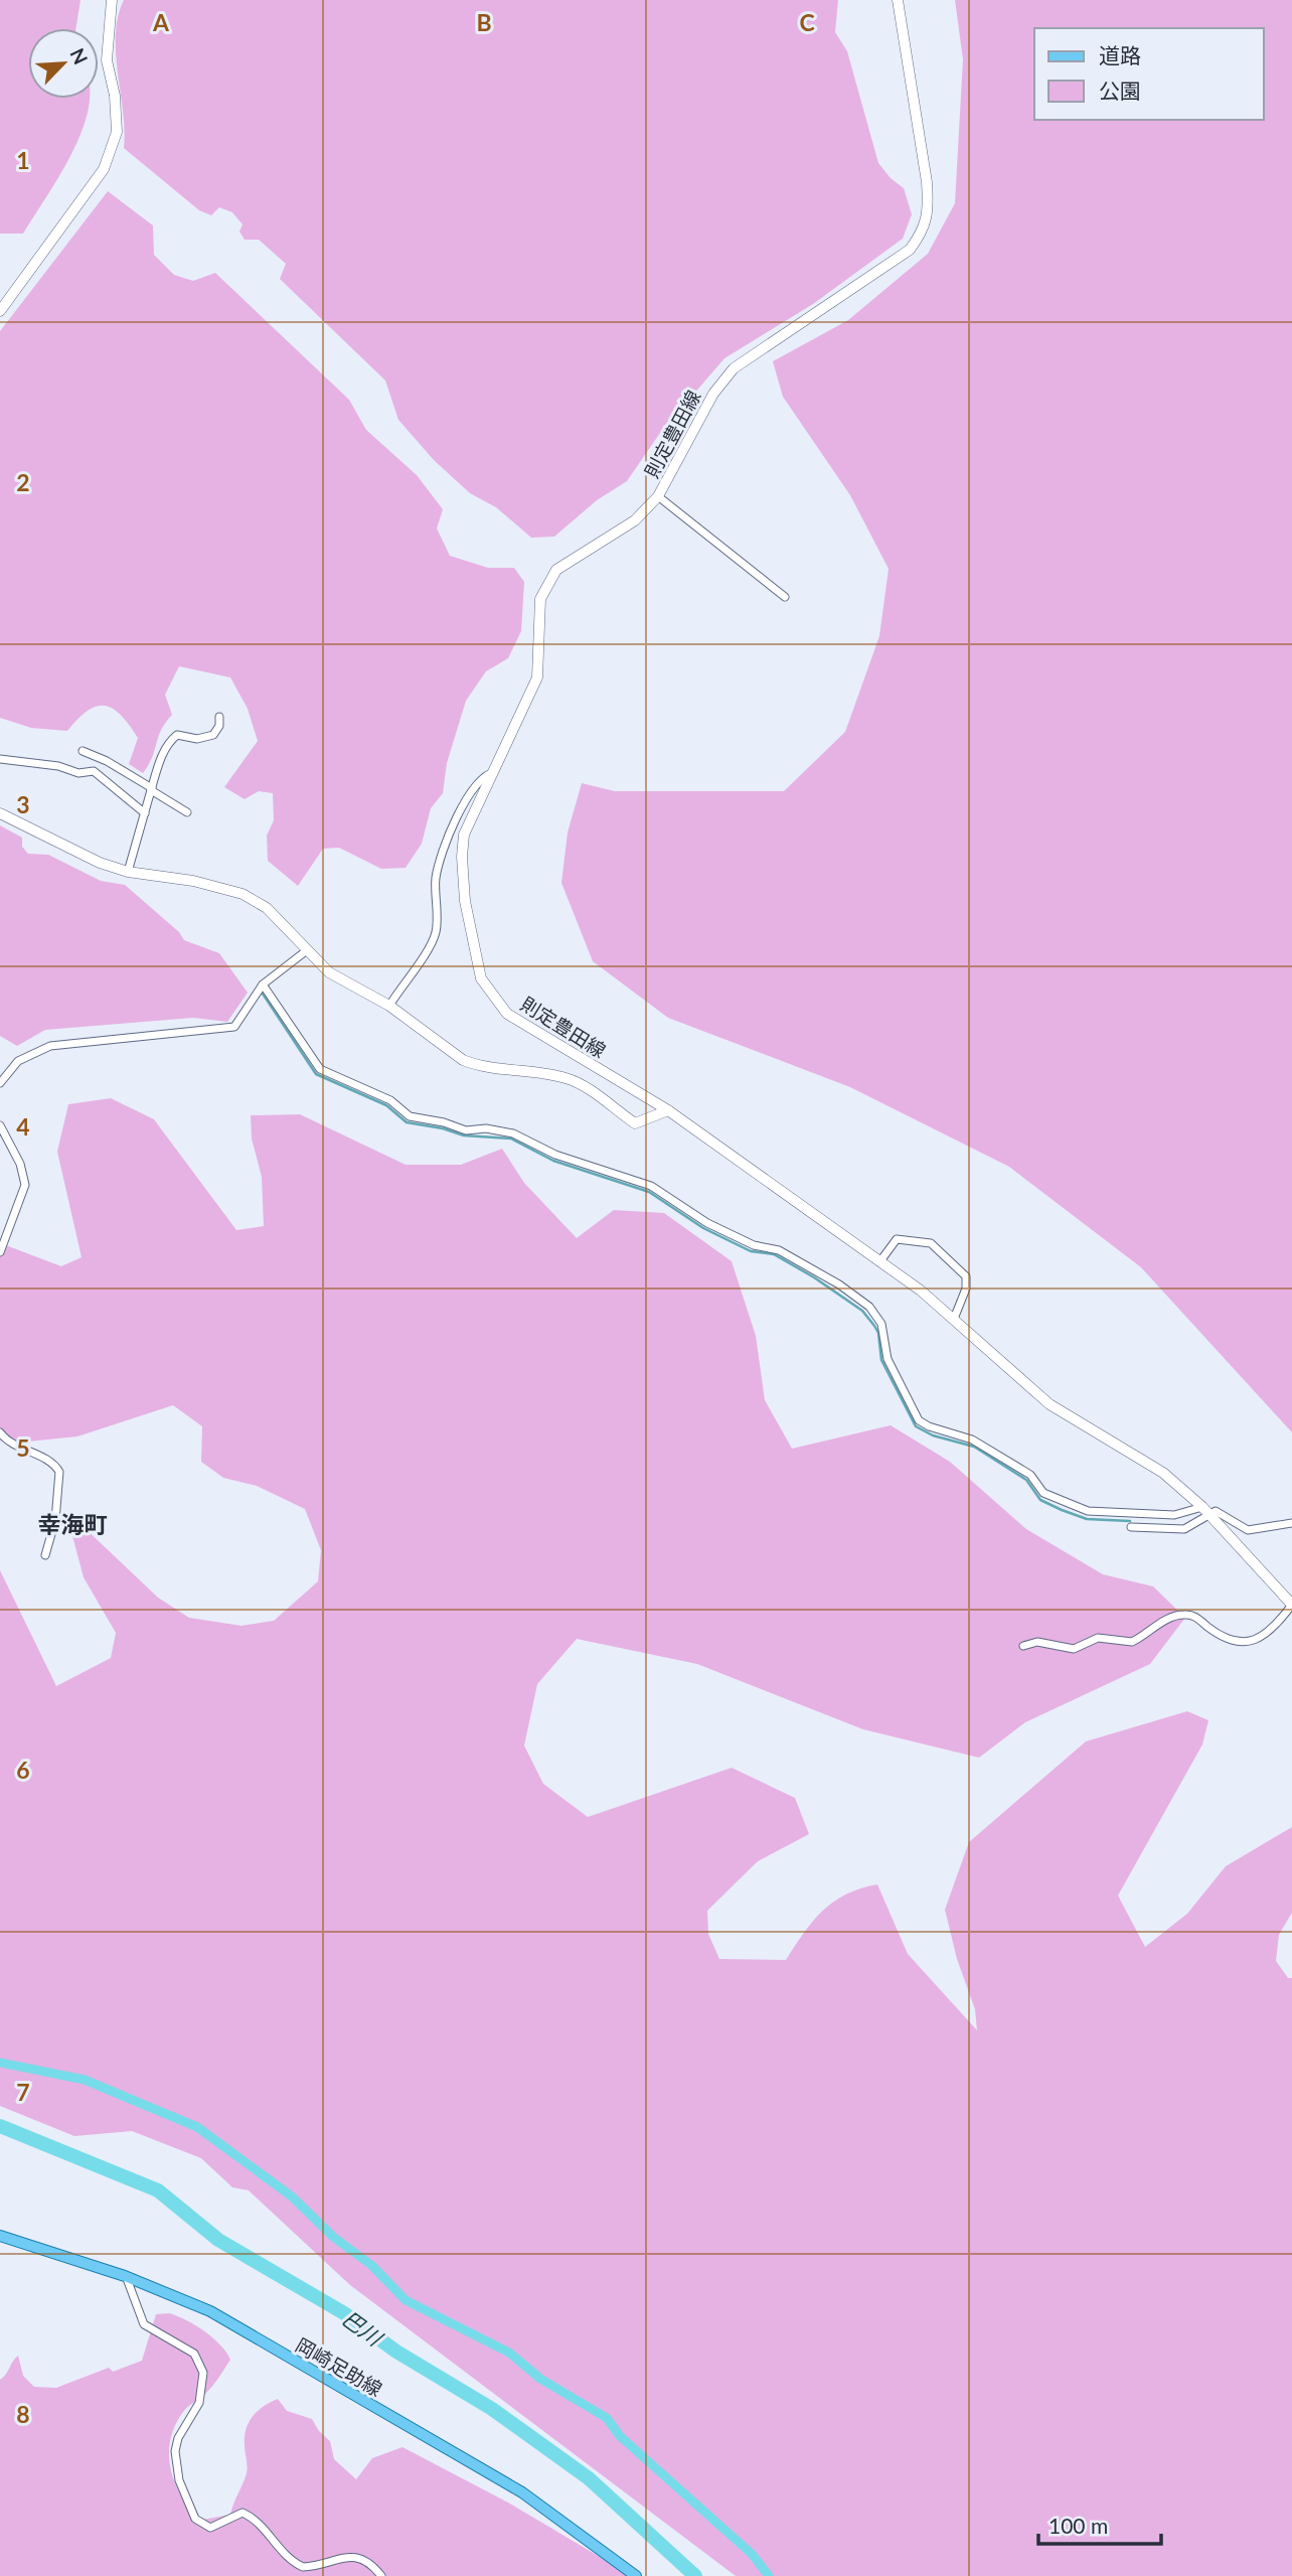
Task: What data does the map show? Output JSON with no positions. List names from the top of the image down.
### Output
{
  "streets": {
    "main road": ["則定豊田線", "岡崎足助線"]
  },
  "districts": ["幸海町"],
  "water": ["巴川"],
  "legend": ["道路", "公園"],
  "scale_bar": "100 m",
  "north": "top right",
  "grid": {
    "columns": ["A", "B", "C"],
    "rows": [
      "1",
      "2",
      "3",
      "4",
      "5",
      "6",
      "7",
      "8"
    ]
  }
}
